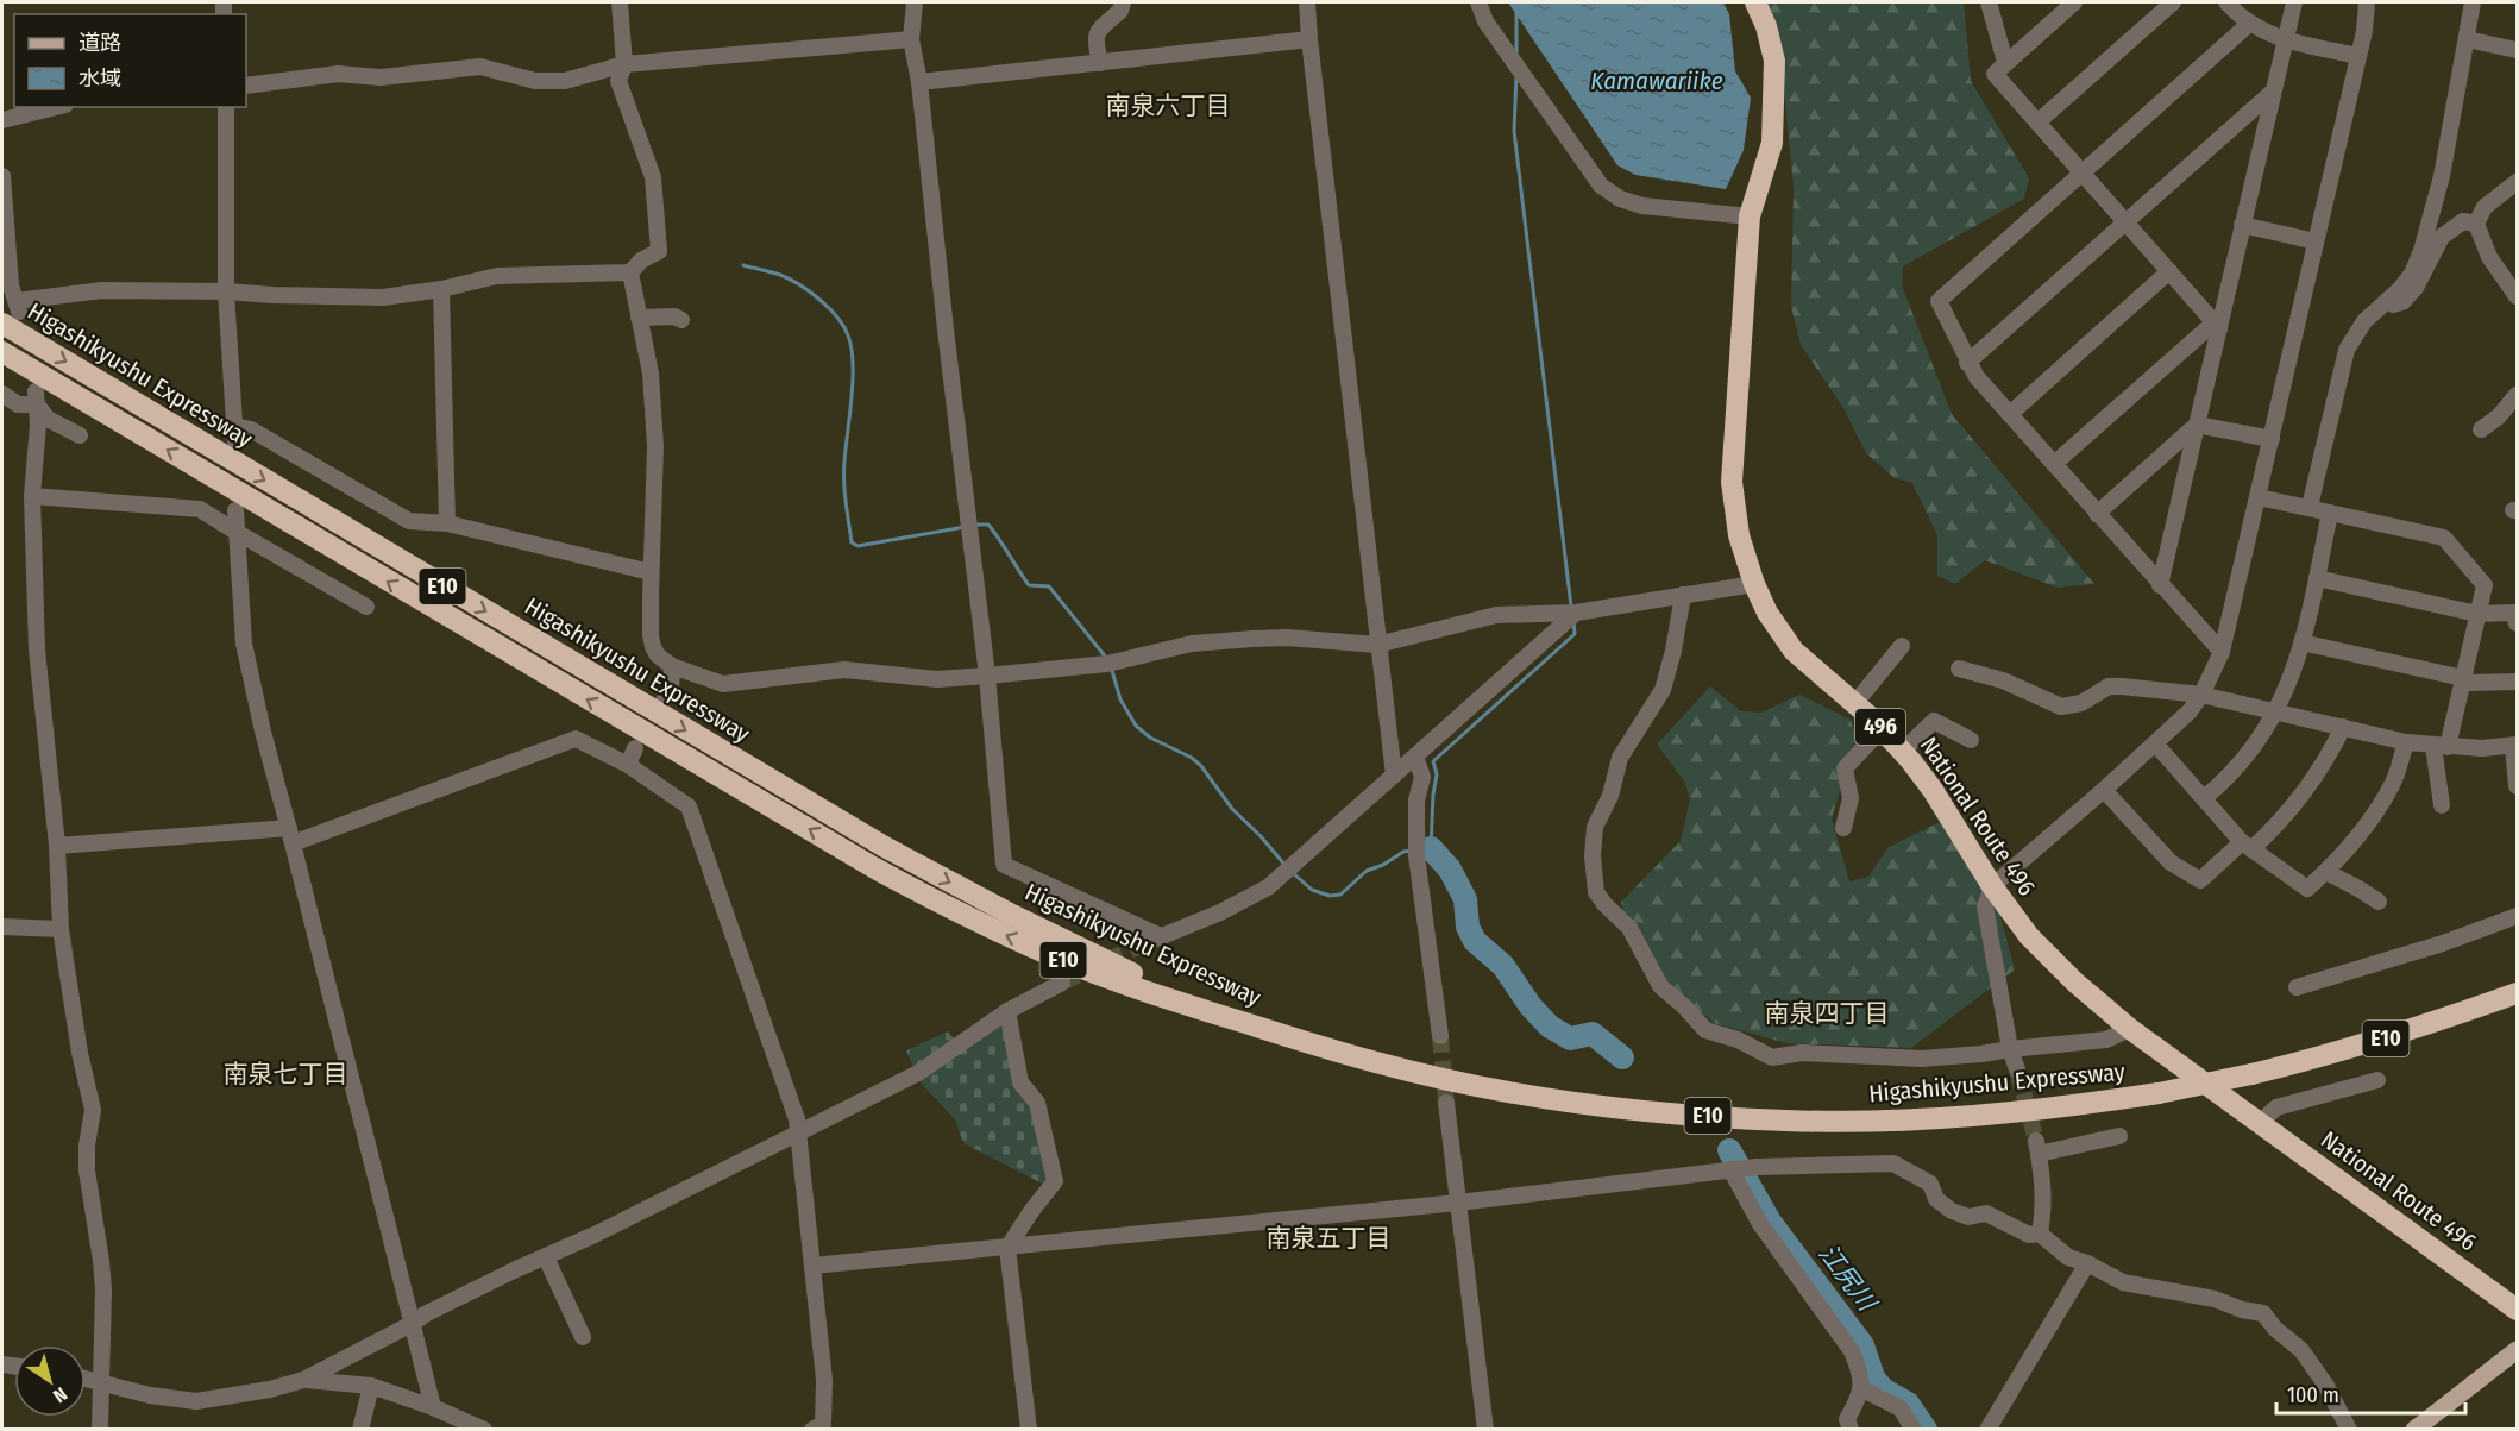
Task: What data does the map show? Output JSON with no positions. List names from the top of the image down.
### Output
{
  "streets": {
    "highway": [
      "Higashikyushu Expressway",
      "E10",
      "496",
      "National Route 496"
    ]
  },
  "districts": [
    "南泉六丁目",
    "南泉四丁目",
    "南泉七丁目",
    "南泉五丁目"
  ],
  "water": ["Kamawariike", "江尻川"],
  "legend": ["道路", "水域"],
  "scale_bar": "100 m",
  "north": "bottom right"
}
